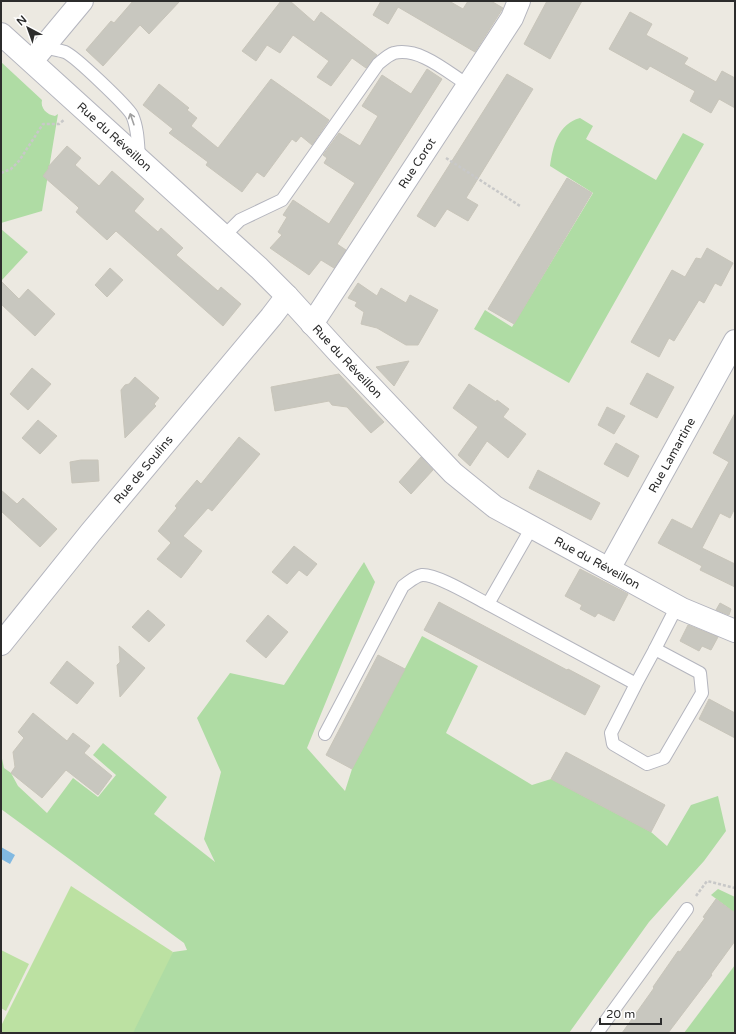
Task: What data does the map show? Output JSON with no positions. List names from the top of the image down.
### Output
{
  "streets": {
    "street": [
      "Rue du Réveillon",
      "Rue Corot",
      "Rue Lamartine",
      "Rue de Soulins"
    ]
  },
  "crossings": [
    ["Rue du Réveillon", "Rue Corot"],
    ["Rue du Réveillon", "Rue Lamartine"],
    ["Rue du Réveillon", "Rue de Soulins"]
  ],
  "scale_bar": "20 m",
  "north": "top left"
}
